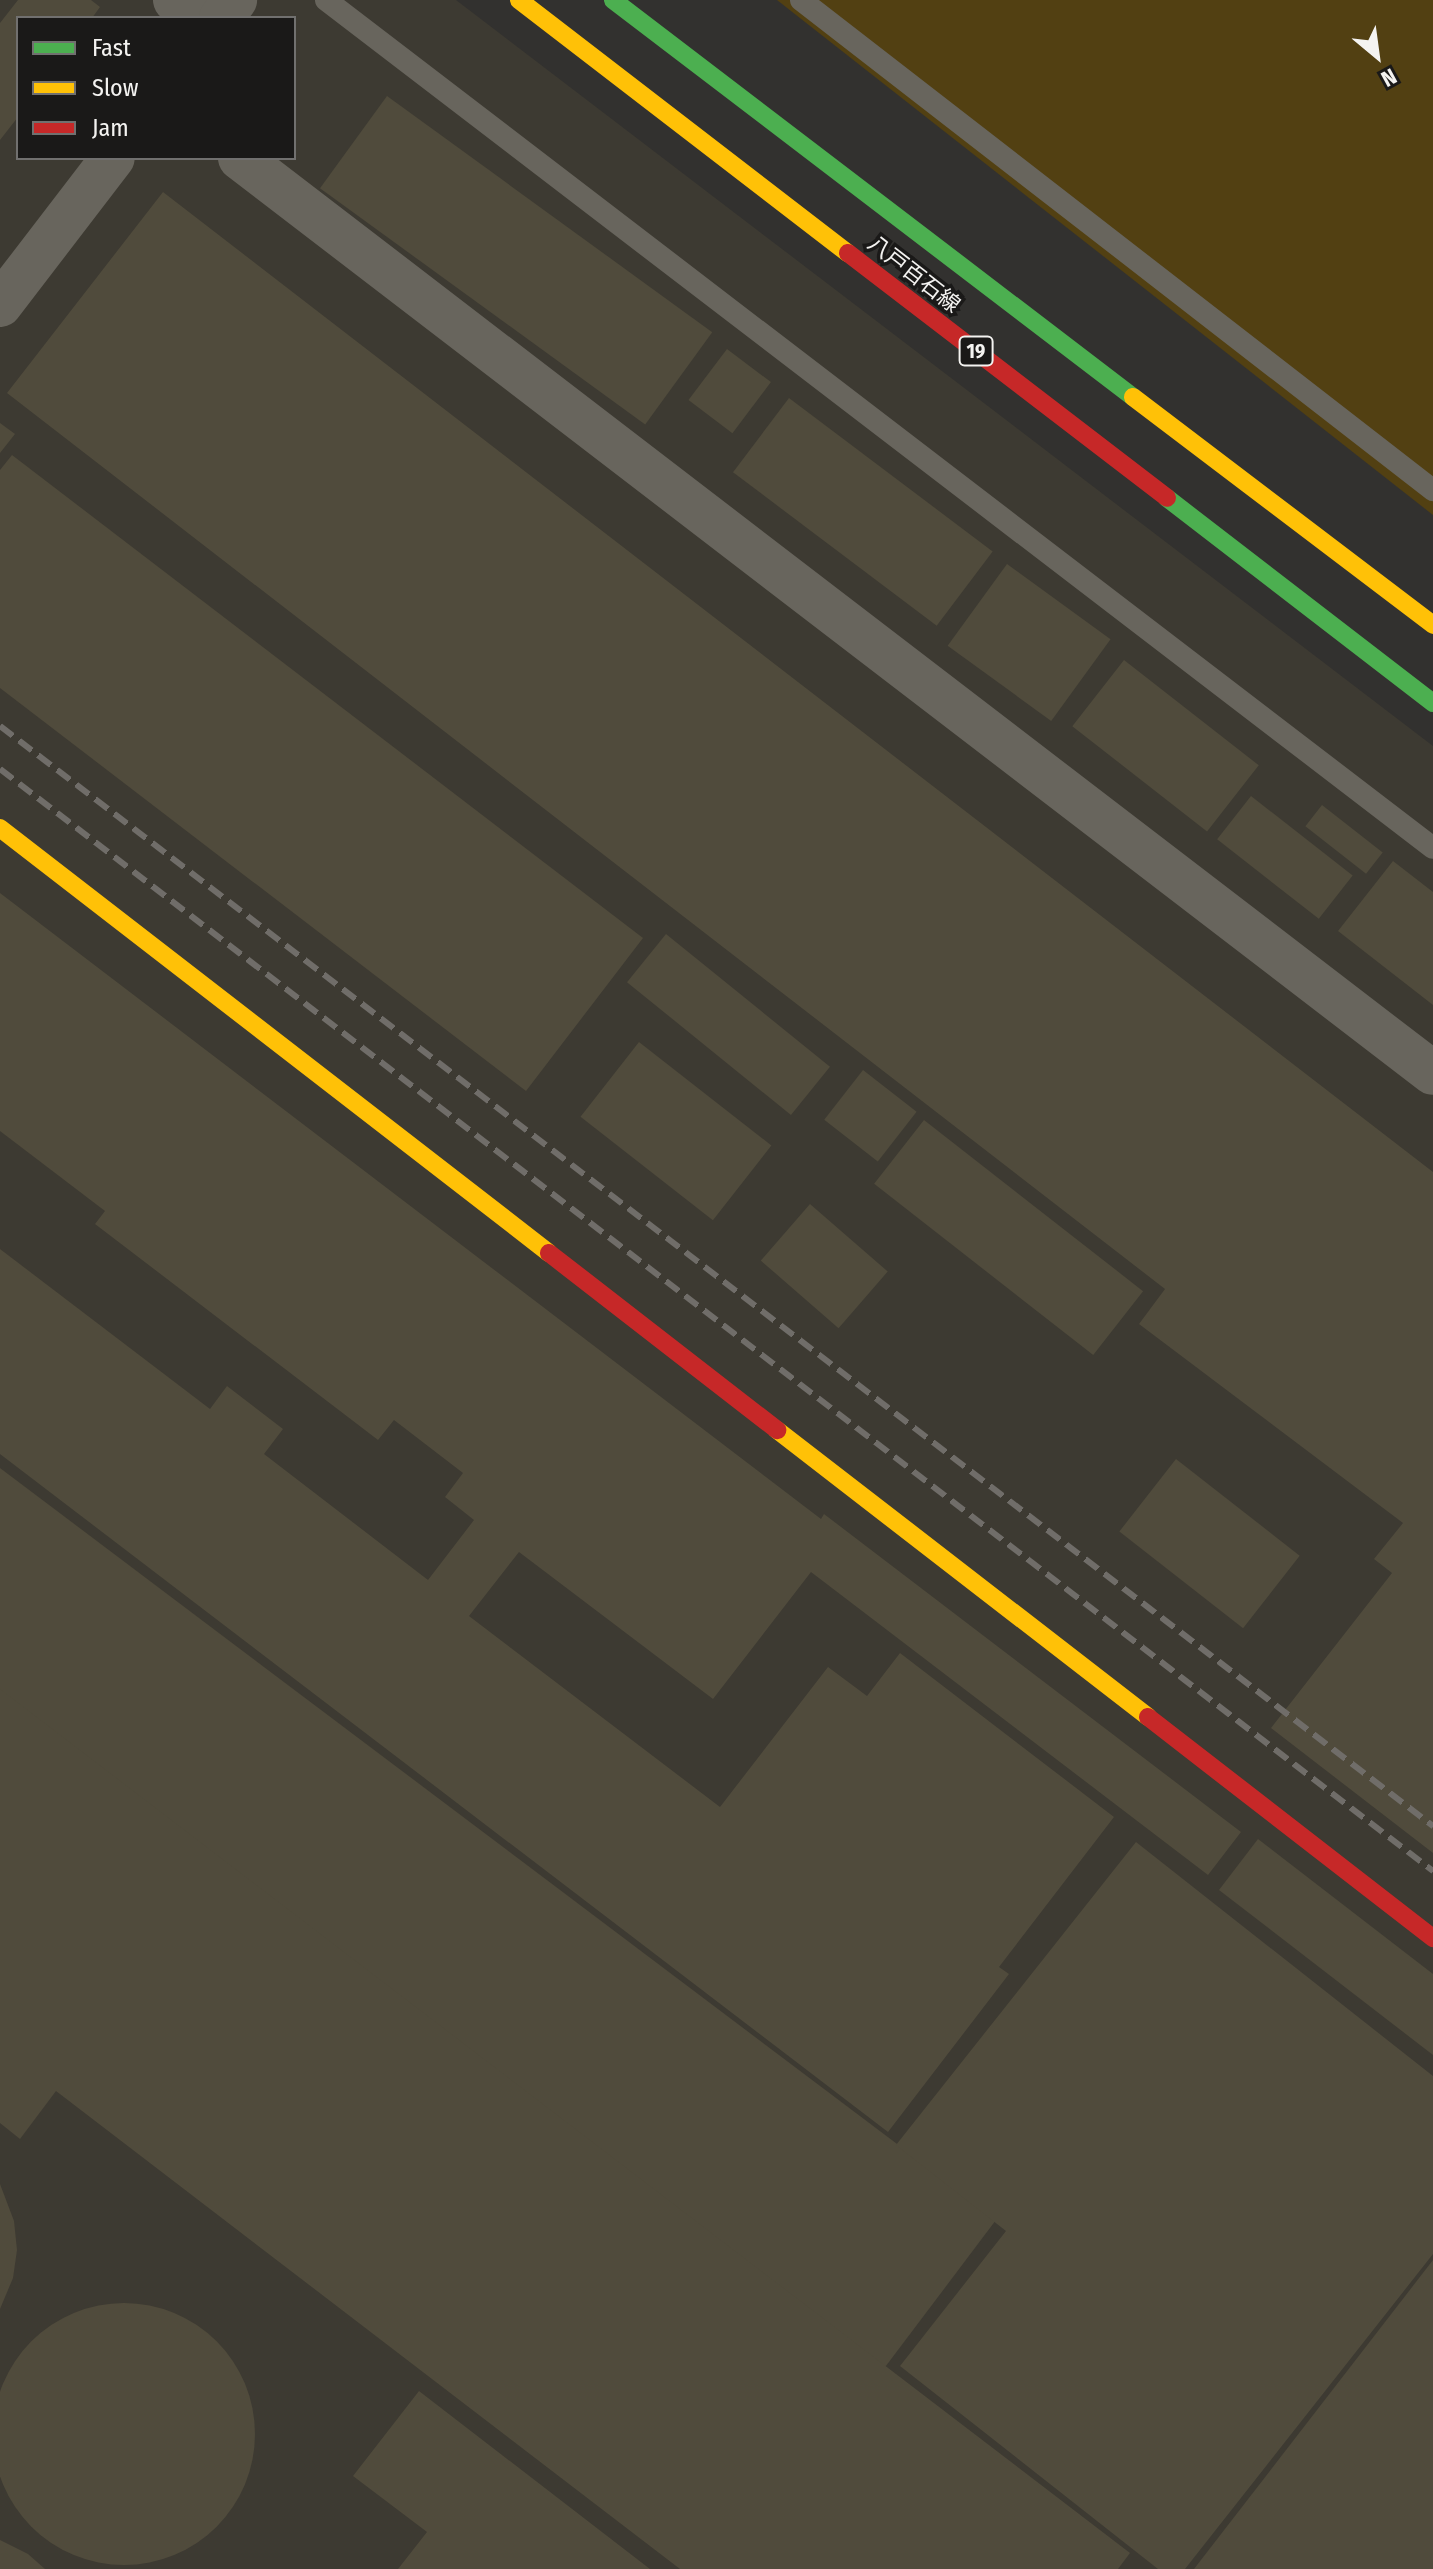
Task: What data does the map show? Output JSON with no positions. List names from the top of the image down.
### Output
{
  "streets": {
    "main road": ["八戸百石線", "19"]
  },
  "legend": ["Fast", "Slow", "Jam"],
  "north": "bottom right"
}
